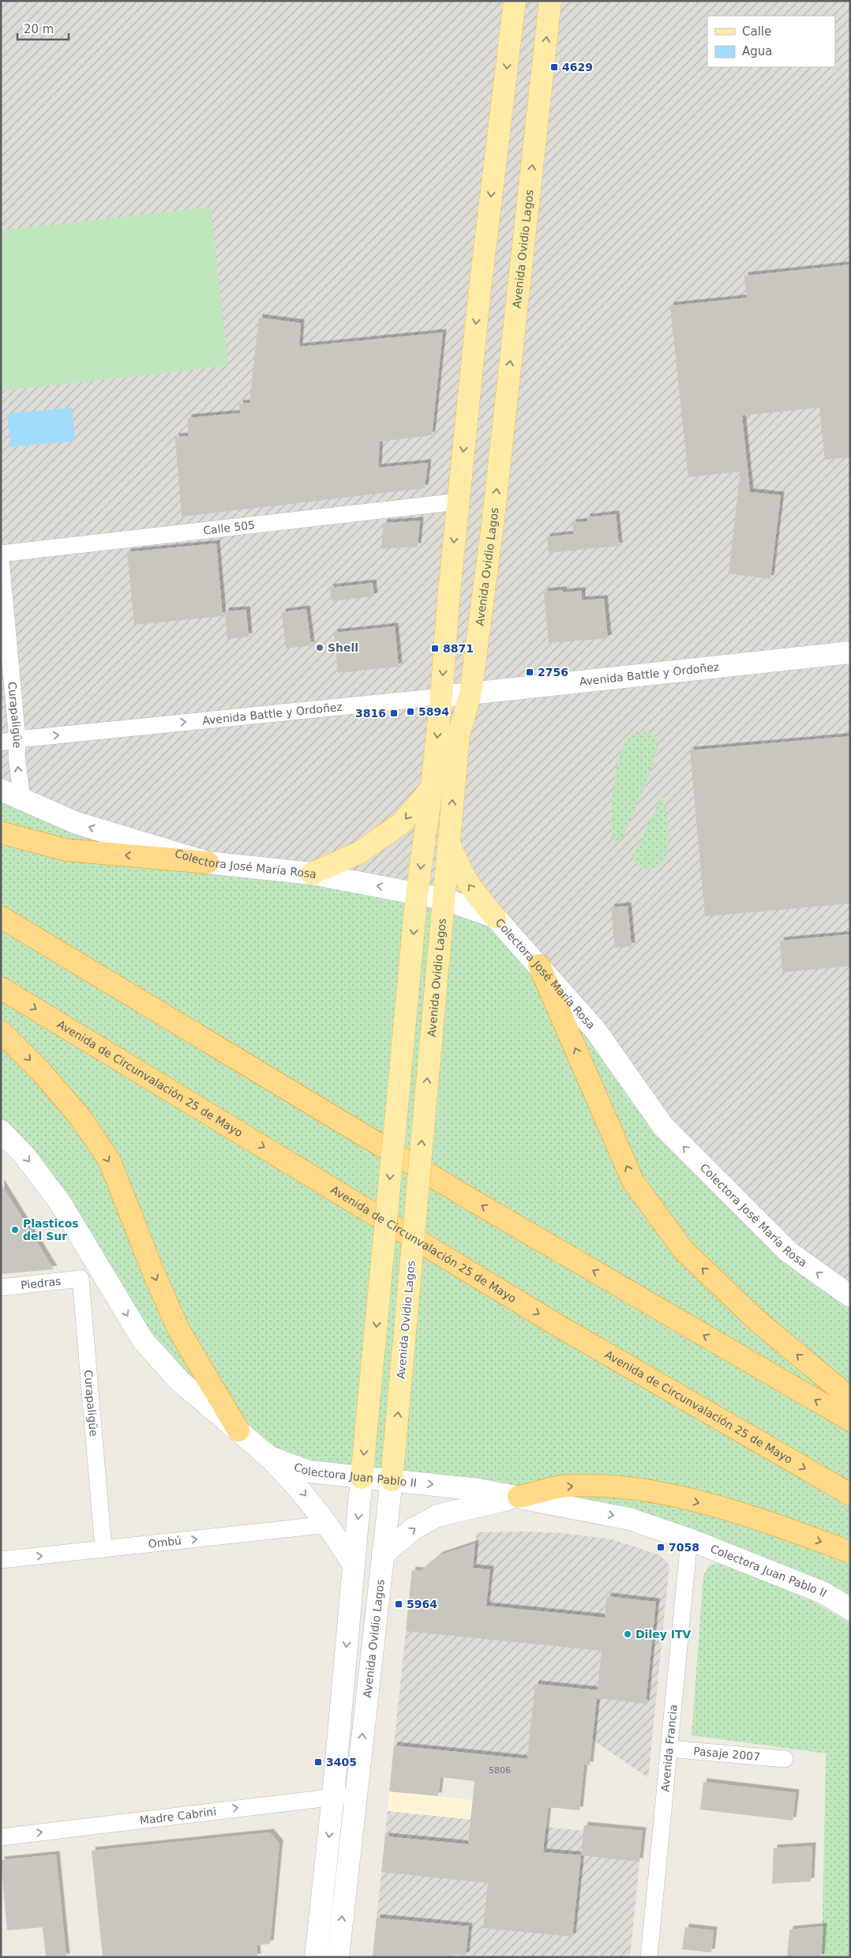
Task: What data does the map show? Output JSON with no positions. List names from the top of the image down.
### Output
{
  "streets": {
    "highway": ["Avenida de Circunvalación 25 de Mayo"],
    "main road": [
      "Avenida Ovidio Lagos",
      "Avenida Battle y Ordoñez",
      "Colectora José María Rosa",
      "Colectora Juan Pablo II"
    ],
    "street": [
      "Calle 505",
      "Curapaligüe",
      "Piedras",
      "Ombú",
      "Avenida Francia",
      "Pasaje 2007",
      "Madre Cabrini"
    ]
  },
  "crossings": [
    ["Avenida Ovidio Lagos", "Avenida Battle y Ordoñez"],
    ["Avenida Ovidio Lagos", "Colectora José María Rosa"],
    ["Avenida Ovidio Lagos", "Colectora Juan Pablo II"],
    ["Avenida Ovidio Lagos", "Madre Cabrini"],
    ["Avenida Battle y Ordoñez", "Curapaligüe"],
    ["Curapaligüe", "Colectora José María Rosa"],
    ["Curapaligüe", "Piedras"],
    ["Curapaligüe", "Ombú"],
    ["Colectora Juan Pablo II", "Avenida Francia"],
    ["Avenida Francia", "Pasaje 2007"]
  ],
  "one_way": [
    "Avenida Battle y Ordoñez",
    "Colectora José María Rosa",
    "Colectora Juan Pablo II",
    "Ombú",
    "Madre Cabrini"
  ],
  "places": {
    "transit": [
      "4629",
      "8871",
      "2756",
      "5894",
      "3816",
      "7058",
      "5964",
      "3405"
    ],
    "other": ["Shell", "Plasticos del Sur", "Diley ITV"]
  },
  "house_numbers": ["5806"],
  "legend": ["Calle", "Agua"],
  "scale_bar": "20 m"
}
